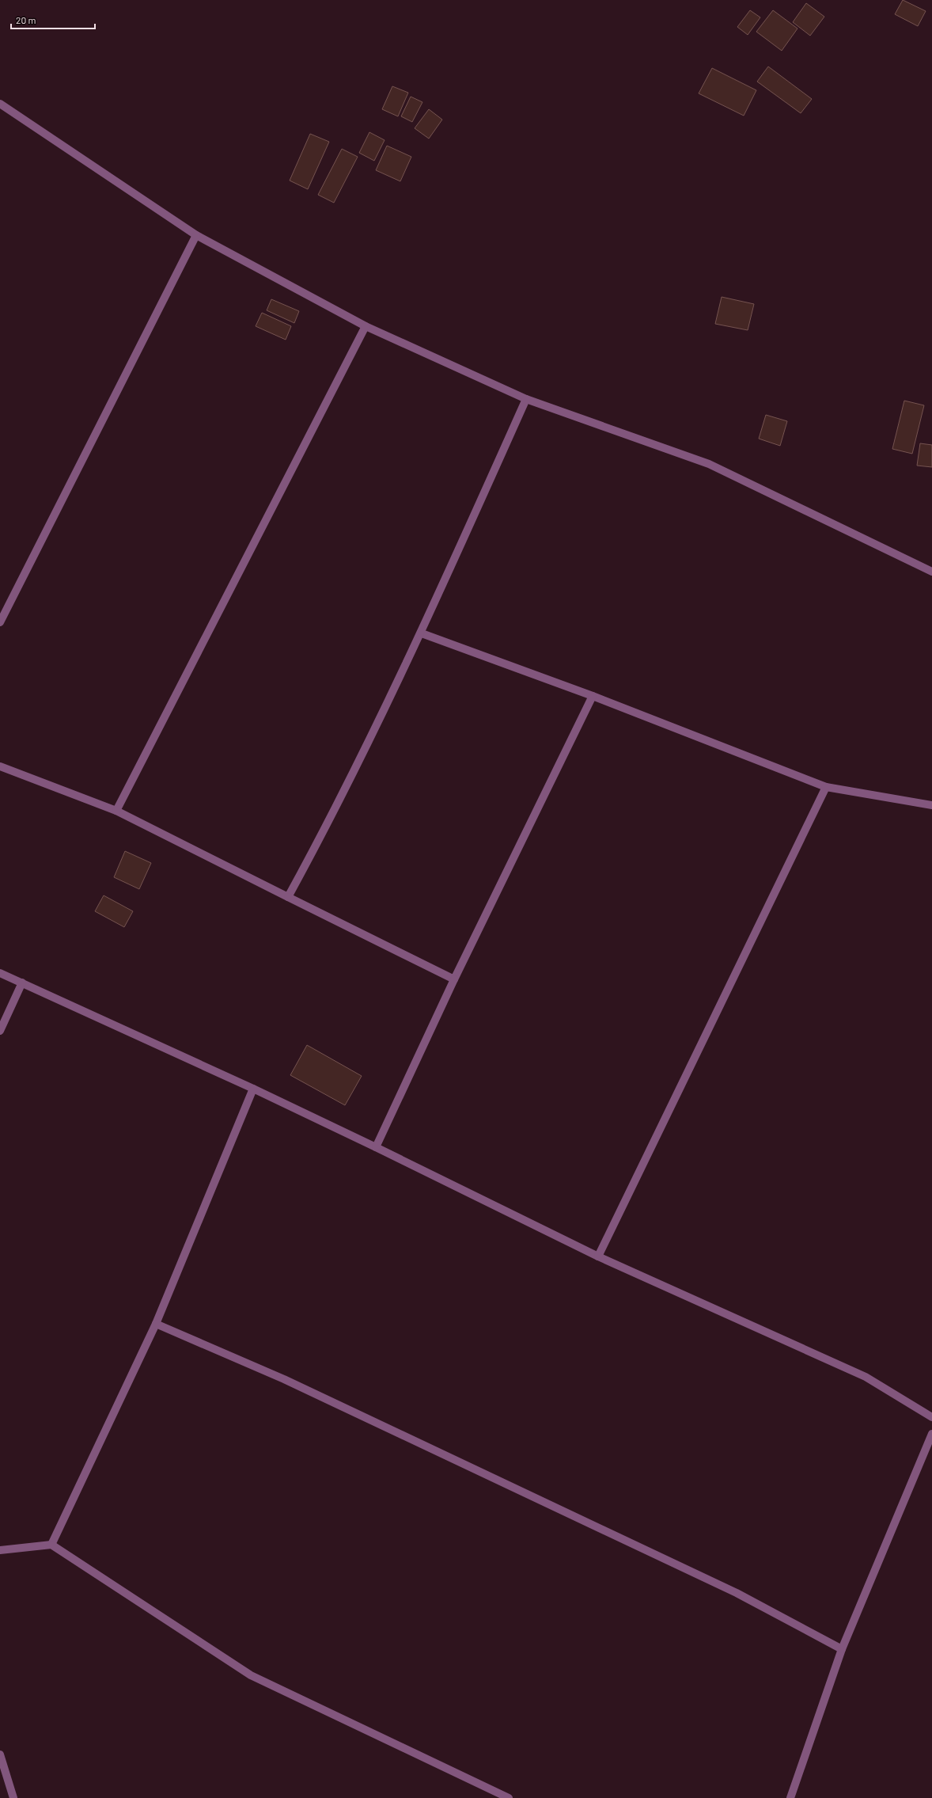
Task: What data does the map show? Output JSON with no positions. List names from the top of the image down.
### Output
{
  "scale_bar": "20 m"
}
